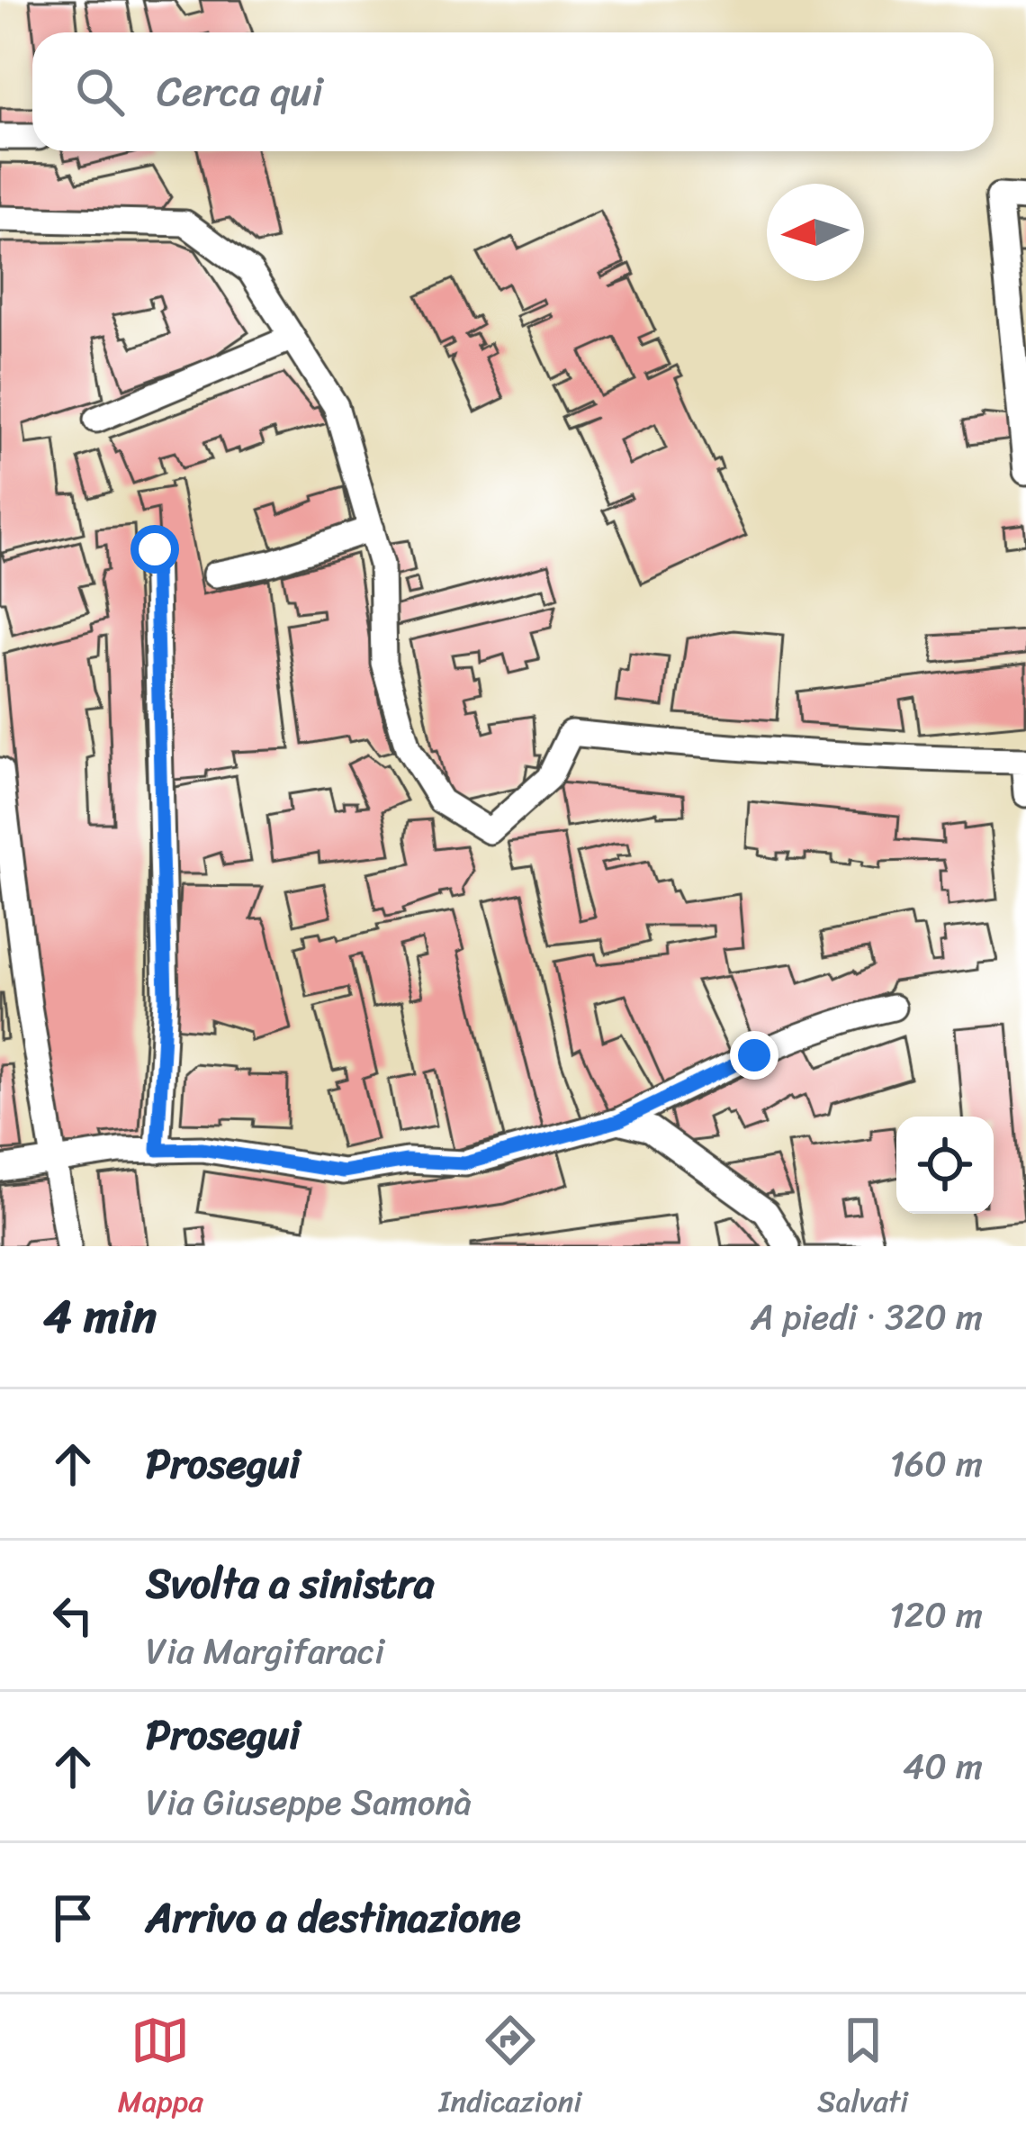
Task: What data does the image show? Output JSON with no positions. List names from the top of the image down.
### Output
{
  "north": "left",
  "page": {
    "search": "Cerca qui",
    "heading": ["4 min", "A piedi · 320 m"],
    "list": [
      ["Prosegui", "160 m"],
      ["Svolta a sinistra", "Via Margifaraci", "120 m"],
      ["Prosegui", "Via Giuseppe Samonà", "40 m"],
      "Arrivo a destinazione"
    ],
    "nav": ["Mappa", "Indicazioni", "Salvati"]
  }
}
